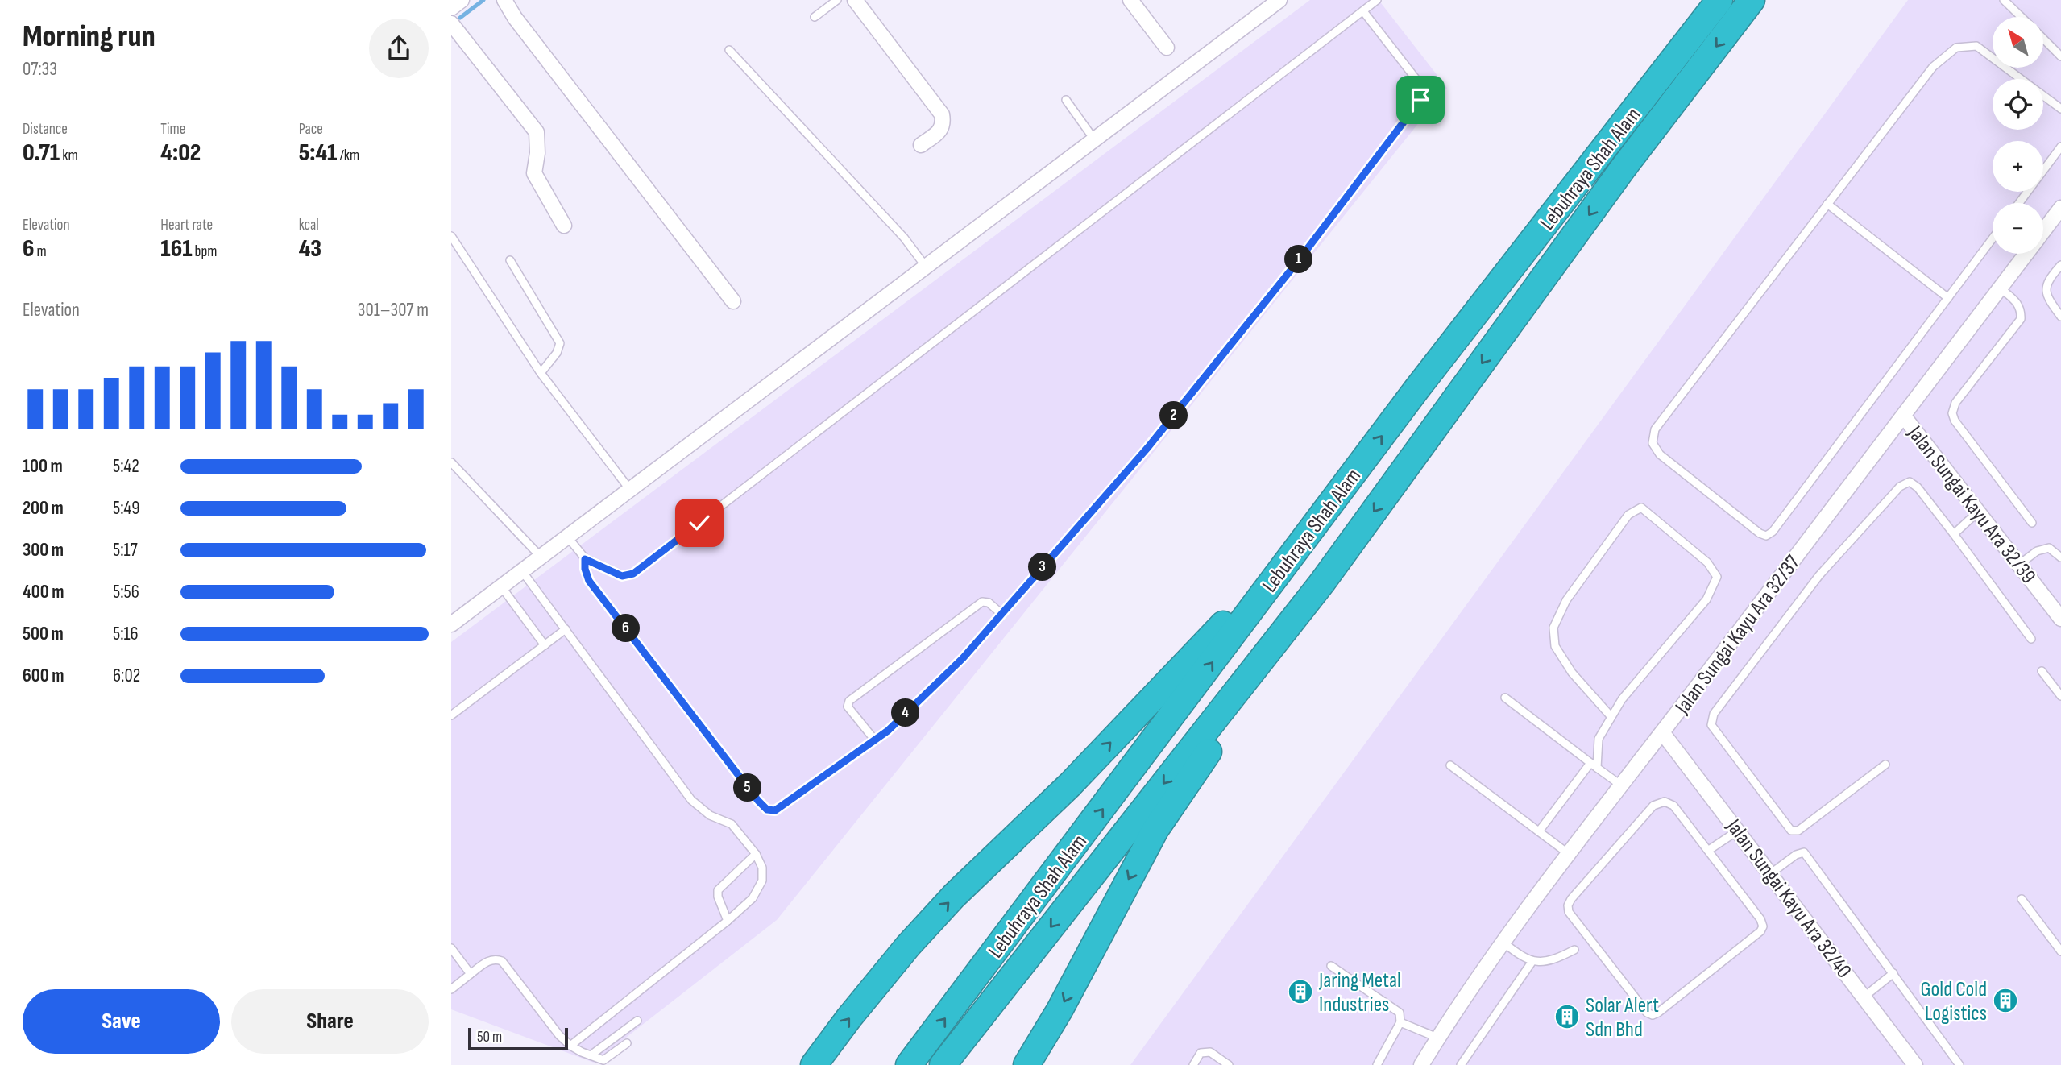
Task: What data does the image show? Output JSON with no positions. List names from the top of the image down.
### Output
{
  "streets": {
    "highway": ["Lebuhraya Shah Alam"],
    "street": ["Jalan Sungai Kayu Ara 32/39", "Jalan Sungai Kayu Ara 32/37", "Jalan Sungai Kayu Ara 32/40"]
  },
  "crossings": [
    ["Jalan Sungai Kayu Ara 32/39", "Jalan Sungai Kayu Ara 32/37"],
    ["Jalan Sungai Kayu Ara 32/37", "Jalan Sungai Kayu Ara 32/40"]
  ],
  "places": {
    "building": ["Jaring Metal Industries", "Gold Cold Logistics", "Solar Alert Sdn Bhd"]
  },
  "scale_bar": "50 m",
  "north": "top left",
  "page": {
    "heading": ["Morning run", "07:33"],
    "map_buttons": ["+", "−"],
    "stats": [
      ["Distance", "0.71 km"],
      ["Time", "4:02"],
      ["Pace", "5:41 /km"],
      ["Elevation", "6 m"],
      ["Heart rate", "161 bpm"],
      ["kcal", "43"]
    ],
    "pins": [
      "1",
      "2",
      "3",
      "6",
      "4",
      "5"
    ],
    "chart": ["Elevation", "301–307 m"],
    "list": [
      {
        "name": "100 m",
        "note": "5:42"
      },
      {
        "name": "200 m",
        "note": "5:49"
      },
      {
        "name": "300 m",
        "note": "5:17"
      },
      {
        "name": "400 m",
        "note": "5:56"
      },
      {
        "name": "500 m",
        "note": "5:16"
      },
      {
        "name": "600 m",
        "note": "6:02"
      }
    ],
    "buttons": ["Save", "Share"],
    "scale": "50 m"
  }
}
